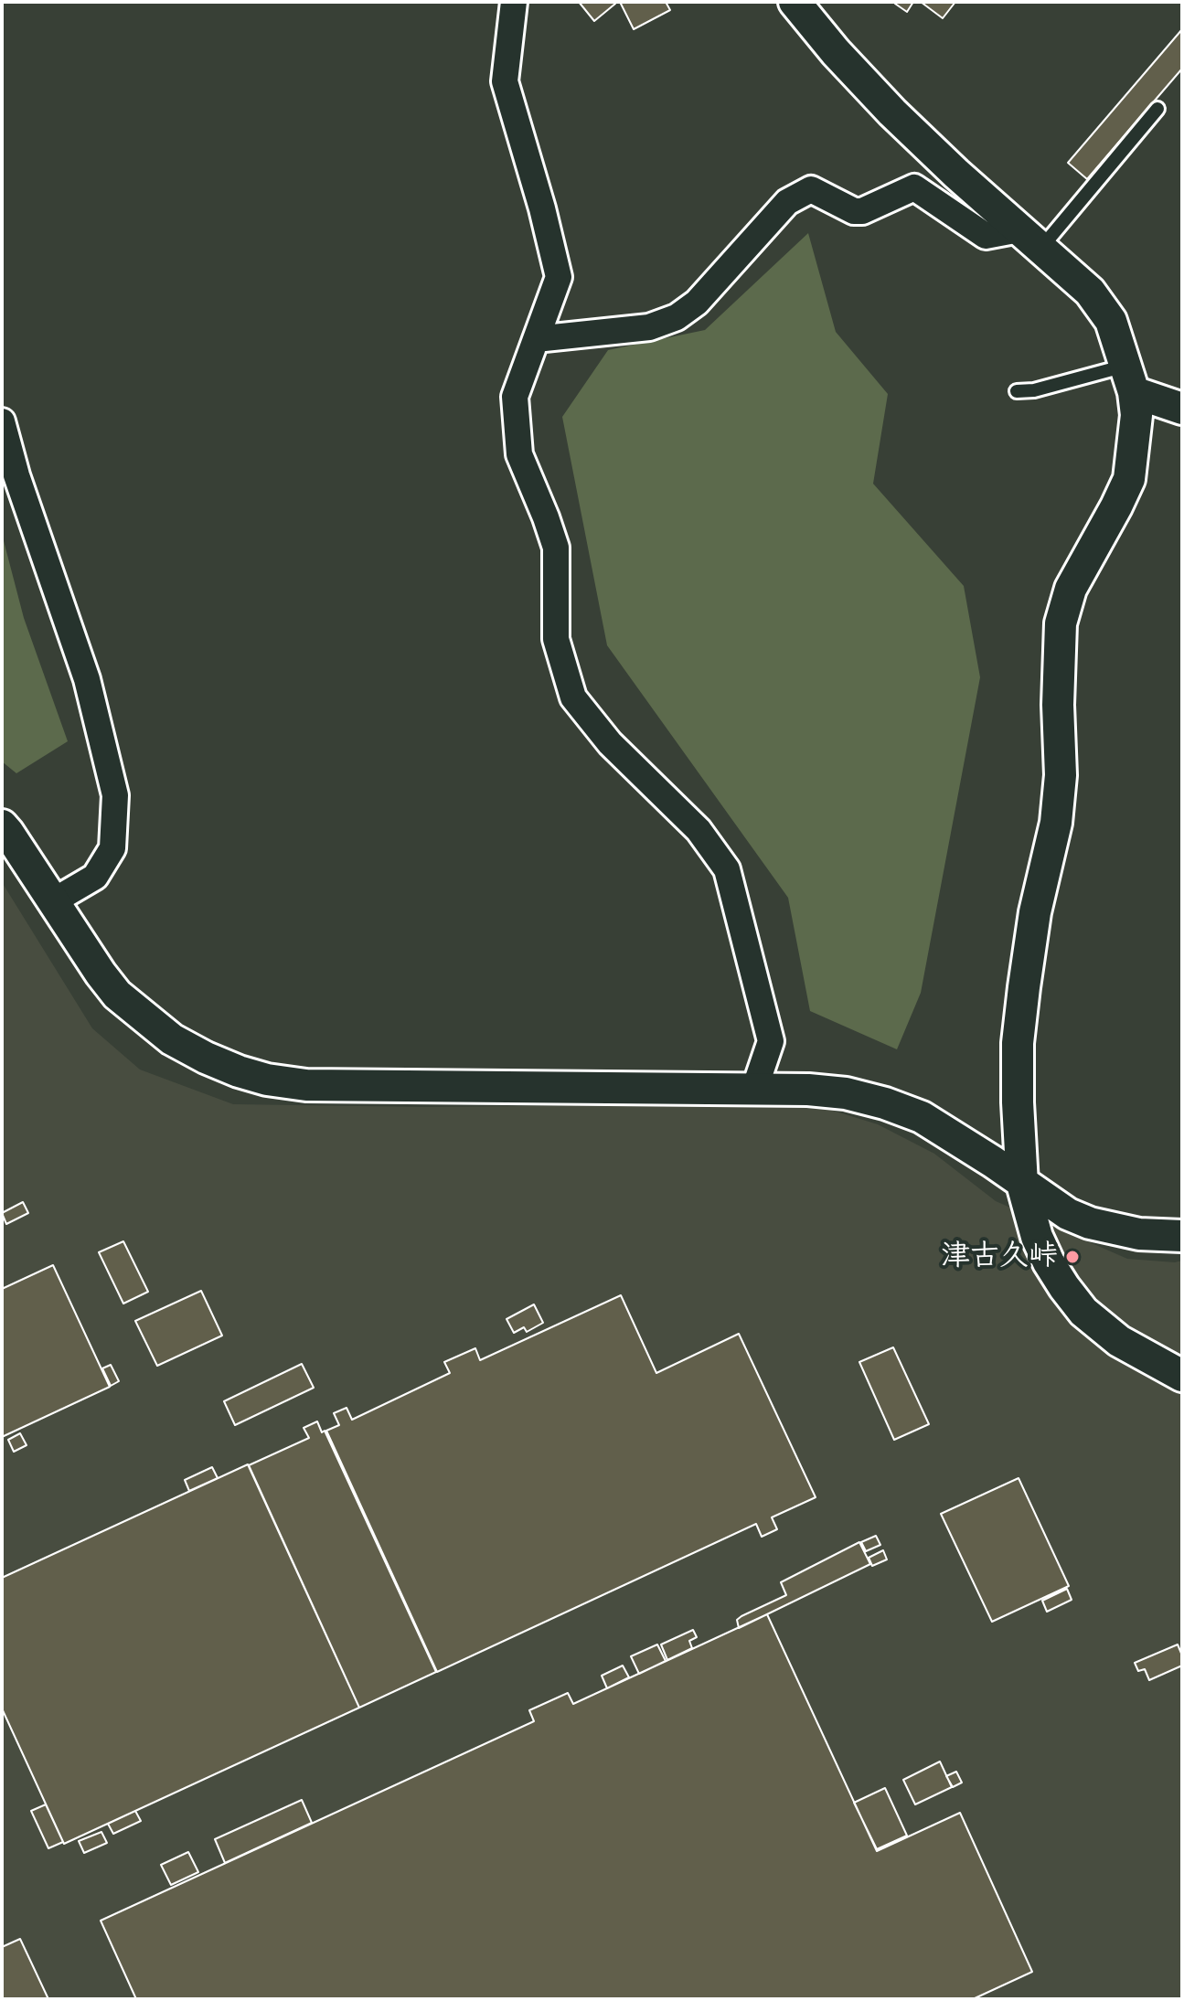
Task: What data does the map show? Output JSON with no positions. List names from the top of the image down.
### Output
{
  "places": ["津古久峠"]
}
